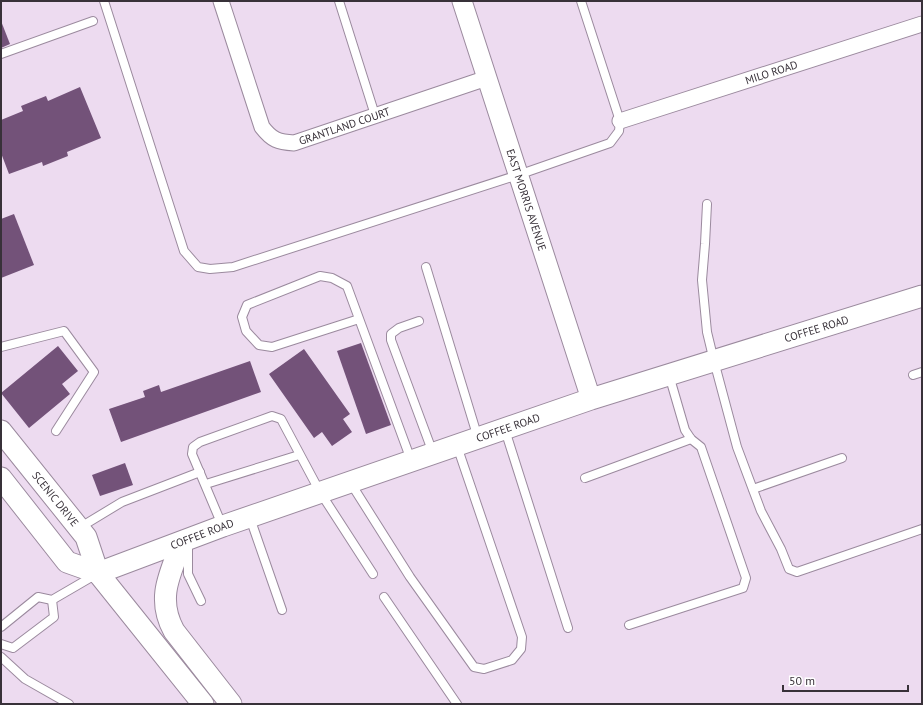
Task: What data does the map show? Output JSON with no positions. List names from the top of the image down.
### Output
{
  "streets": {
    "main road": ["COFFEE ROAD", "SCENIC DRIVE"],
    "street": ["MILO ROAD", "GRANTLAND COURT", "EAST MORRIS AVENUE"]
  },
  "crossings": [
    ["GRANTLAND COURT", "EAST MORRIS AVENUE"],
    ["EAST MORRIS AVENUE", "COFFEE ROAD"],
    ["COFFEE ROAD", "SCENIC DRIVE"]
  ],
  "scale_bar": "50 m"
}
